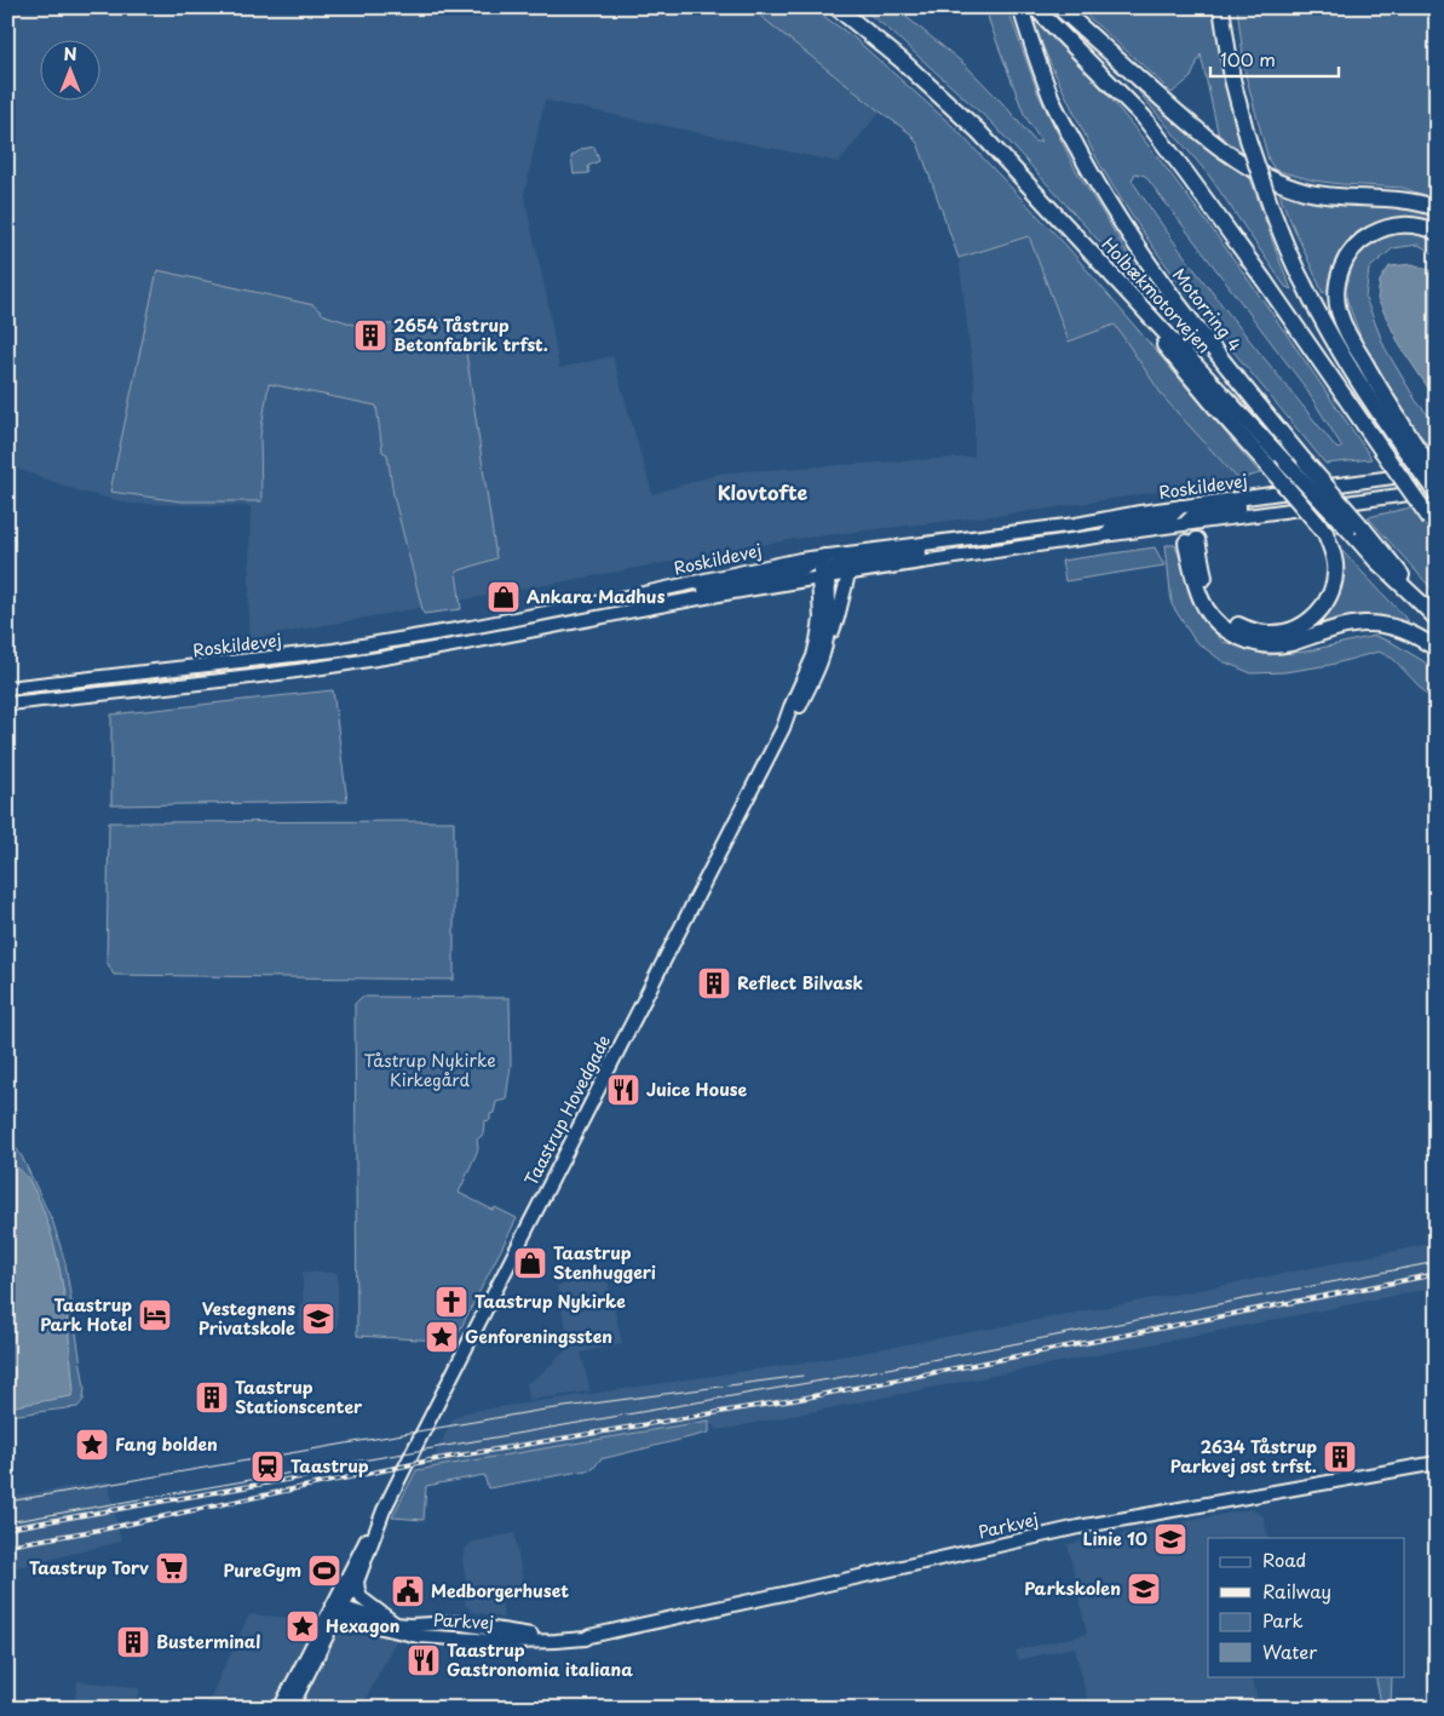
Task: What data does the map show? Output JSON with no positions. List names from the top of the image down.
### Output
{
  "streets": {
    "highway": ["Holbækmotorvejen", "Motorring 4"],
    "main road": ["Roskildevej", "Taastrup Hovedgade", "Parkvej"]
  },
  "crossings": [
    ["Holbækmotorvejen", "Motorring 4"],
    ["Roskildevej", "Taastrup Hovedgade"],
    ["Taastrup Hovedgade", "Parkvej"]
  ],
  "districts": ["Klovtofte"],
  "parks": ["Tåstrup Nykirke Kirkegård"],
  "places": {
    "building": [
      "2654 Tåstrup Betonfabrik trfst.",
      "Reflect Bilvask",
      "Taastrup Stationscenter",
      "2634 Tåstrup Parkvej øst trfst.",
      "Busterminal"
    ],
    "shop": ["Ankara Madhus", "Taastrup Stenhuggeri"],
    "restaurant": ["Juice House", "Taastrup Gastronomia italiana"],
    "church": ["Taastrup Nykirke"],
    "hotel": ["Taastrup Park Hotel"],
    "school or university": ["Vestegnens Privatskole", "Linie 10", "Parkskolen"],
    "place": ["Genforeningssten", "Fang bolden", "Hexagon"],
    "station": ["Taastrup"],
    "supermarket": ["Taastrup Torv"],
    "sports": ["PureGym"],
    "public building": ["Medborgerhuset"]
  },
  "legend": [
    "Road",
    "Railway",
    "Park",
    "Water"
  ],
  "scale_bar": "100 m",
  "north": "top"
}
